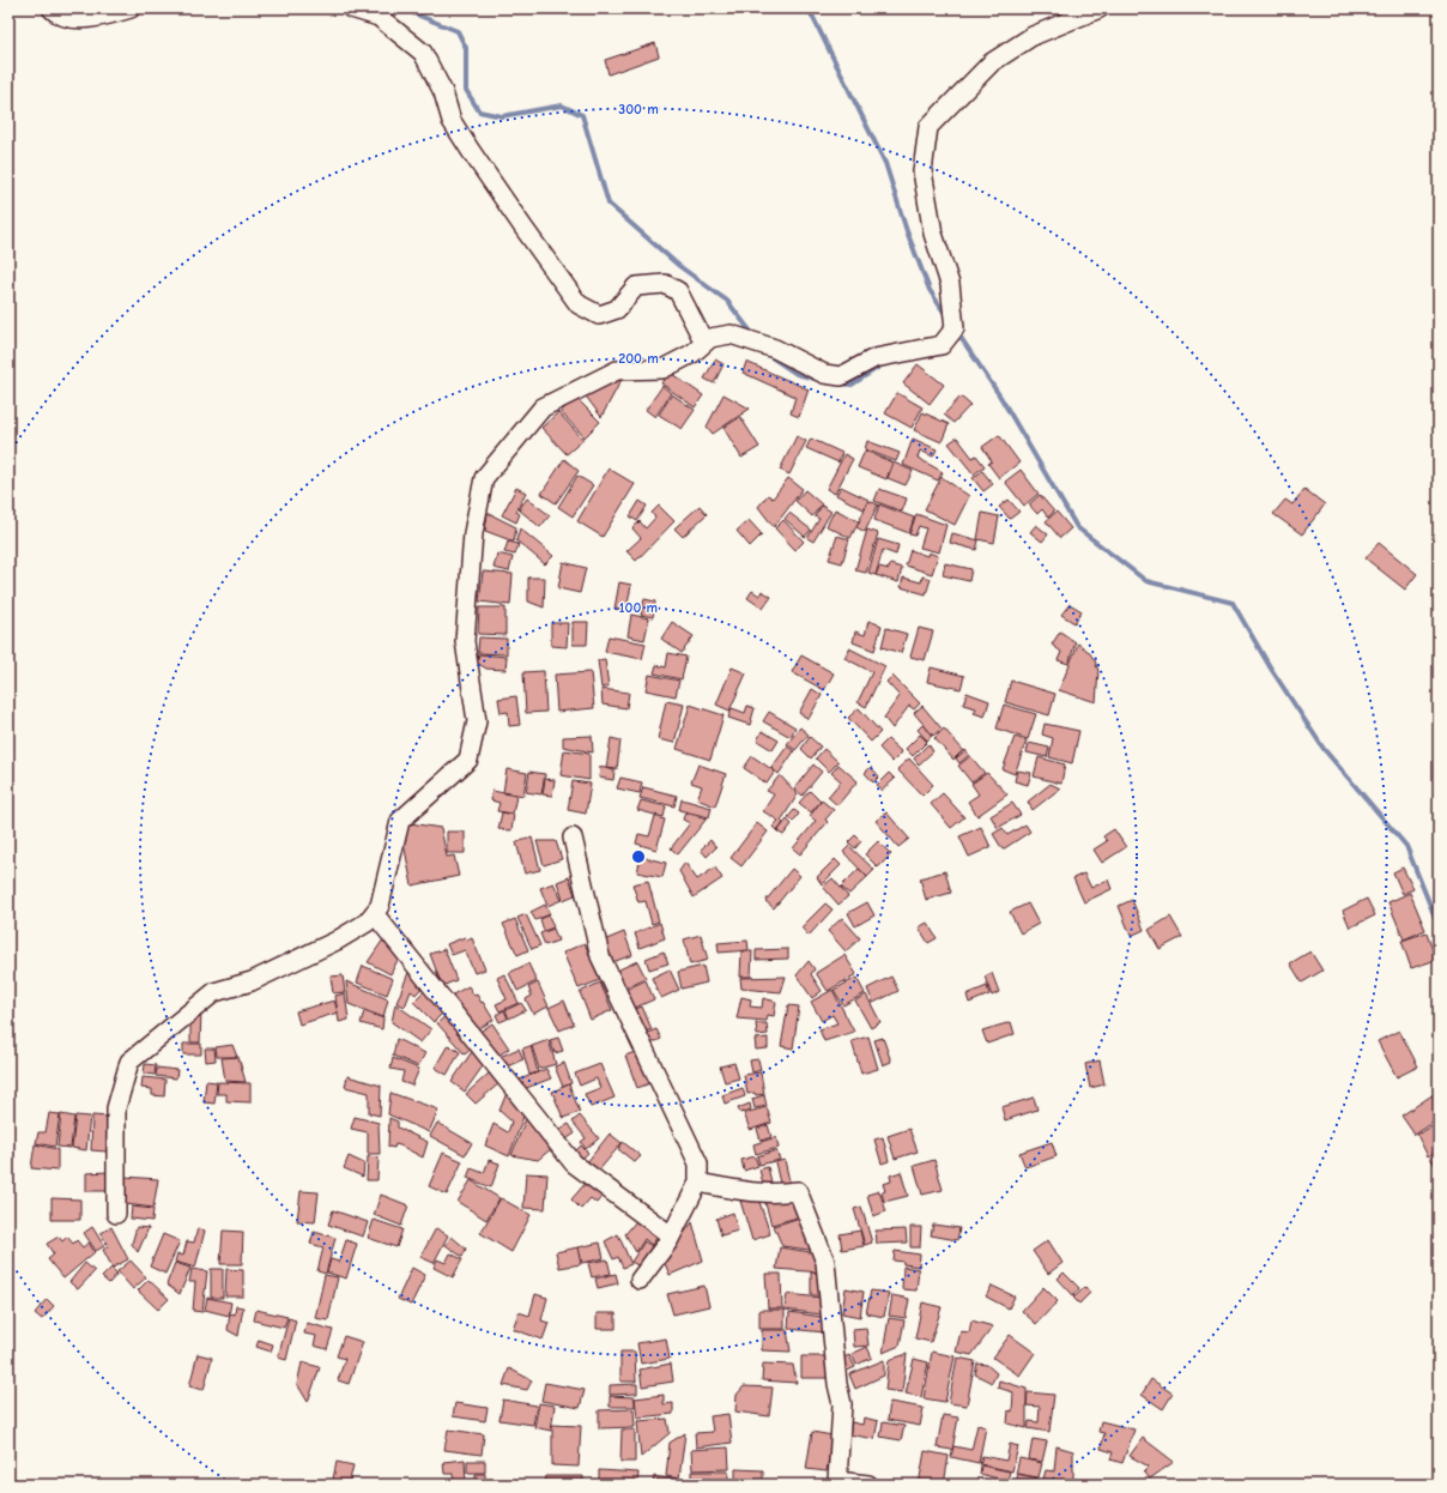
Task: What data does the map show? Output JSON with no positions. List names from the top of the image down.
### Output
{
  "rings": ["300 m", "200 m", "100 m"]
}
